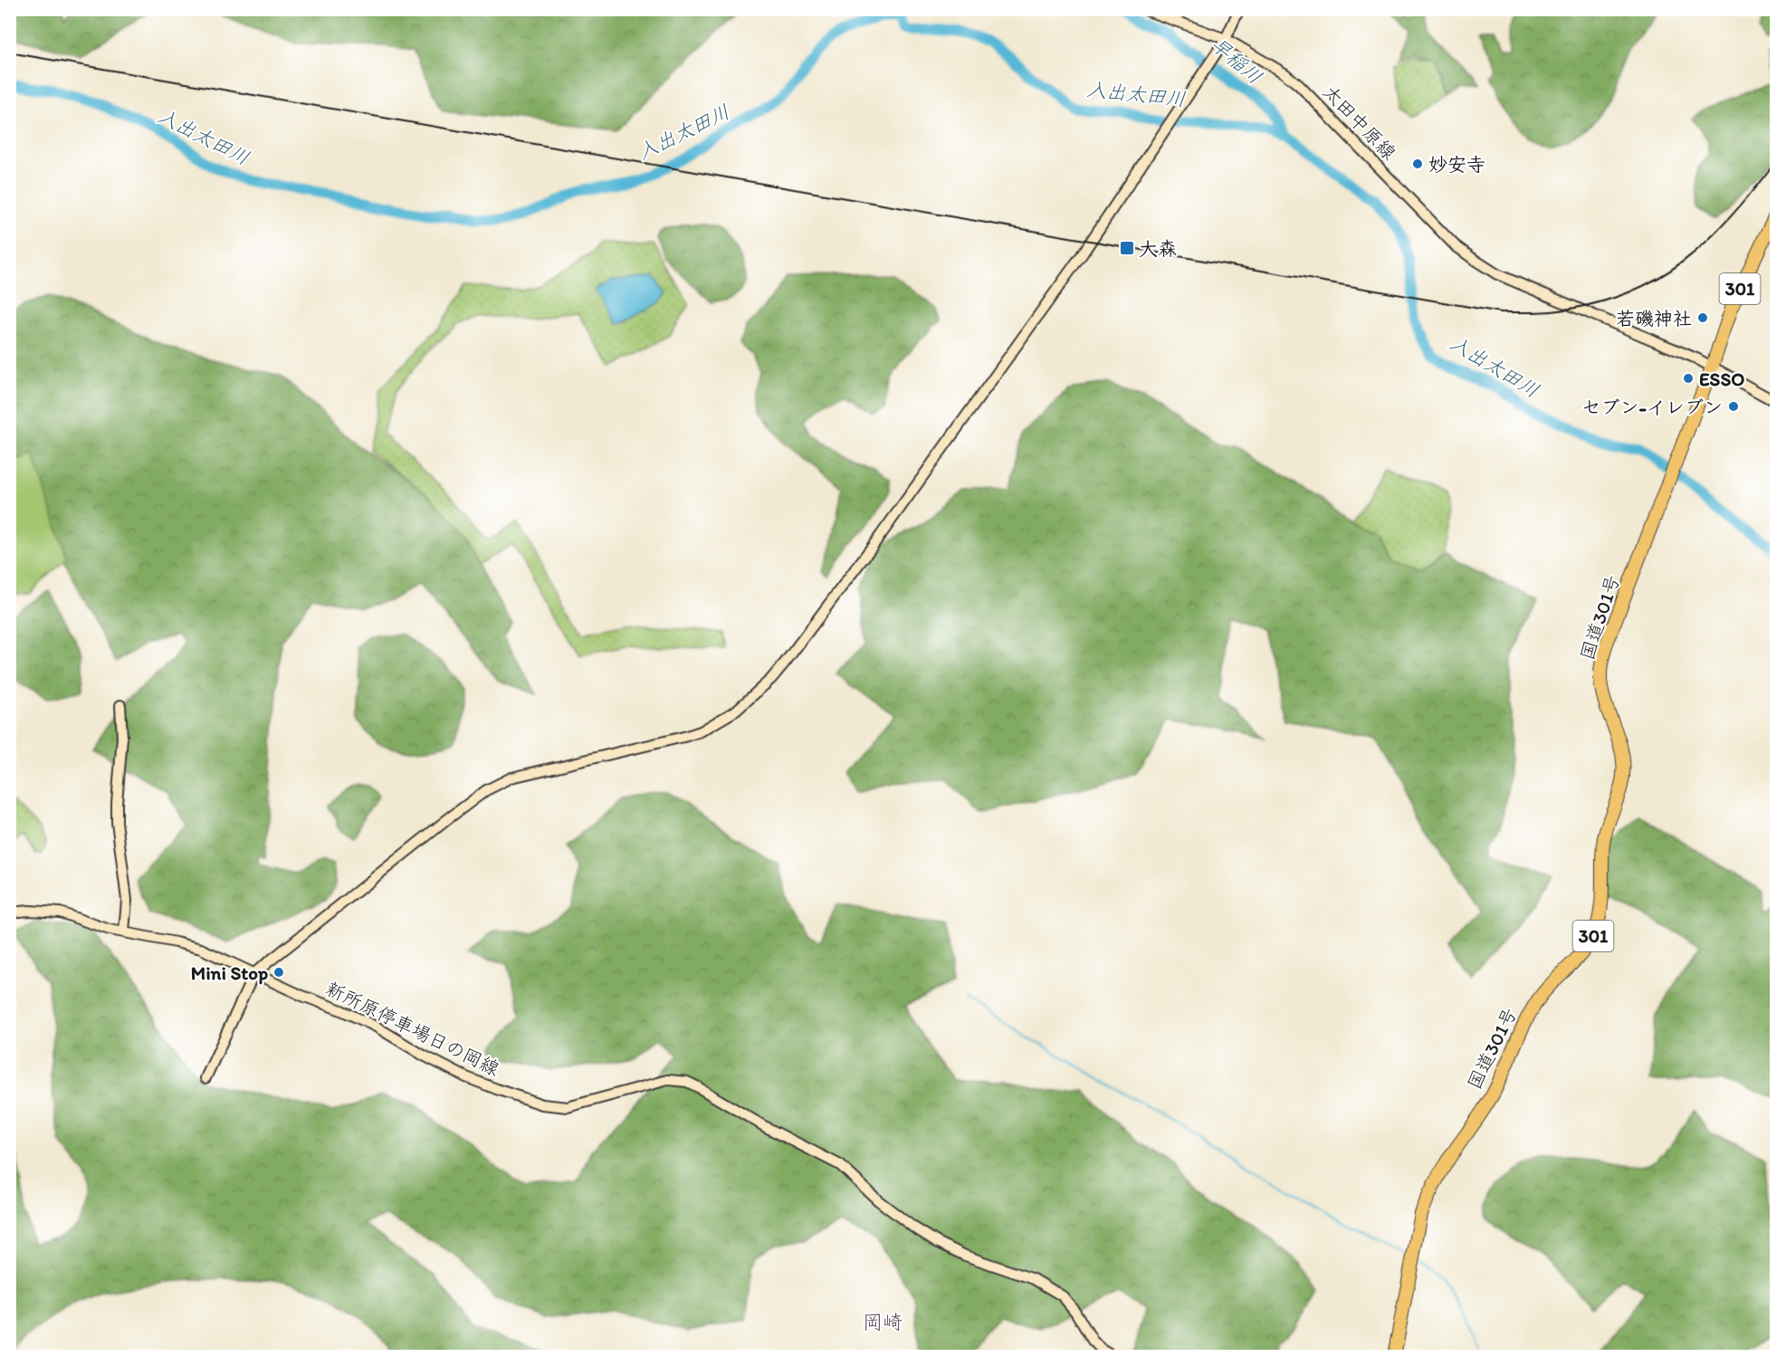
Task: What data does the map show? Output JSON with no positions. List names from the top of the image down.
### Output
{
  "streets": {
    "highway": ["301", "国道301号"],
    "main road": ["太田中原線", "新所原停車場日の岡線"]
  },
  "crossings": [
    ["太田中原線", "国道301号"]
  ],
  "districts": ["岡崎"],
  "water": ["早稲川", "入出太田川"],
  "places": {
    "other": [
      "妙安寺",
      "若磯神社",
      "ESSO",
      "セブン-イレブン",
      "Mini Stop"
    ],
    "transit": ["大森"]
  }
}
